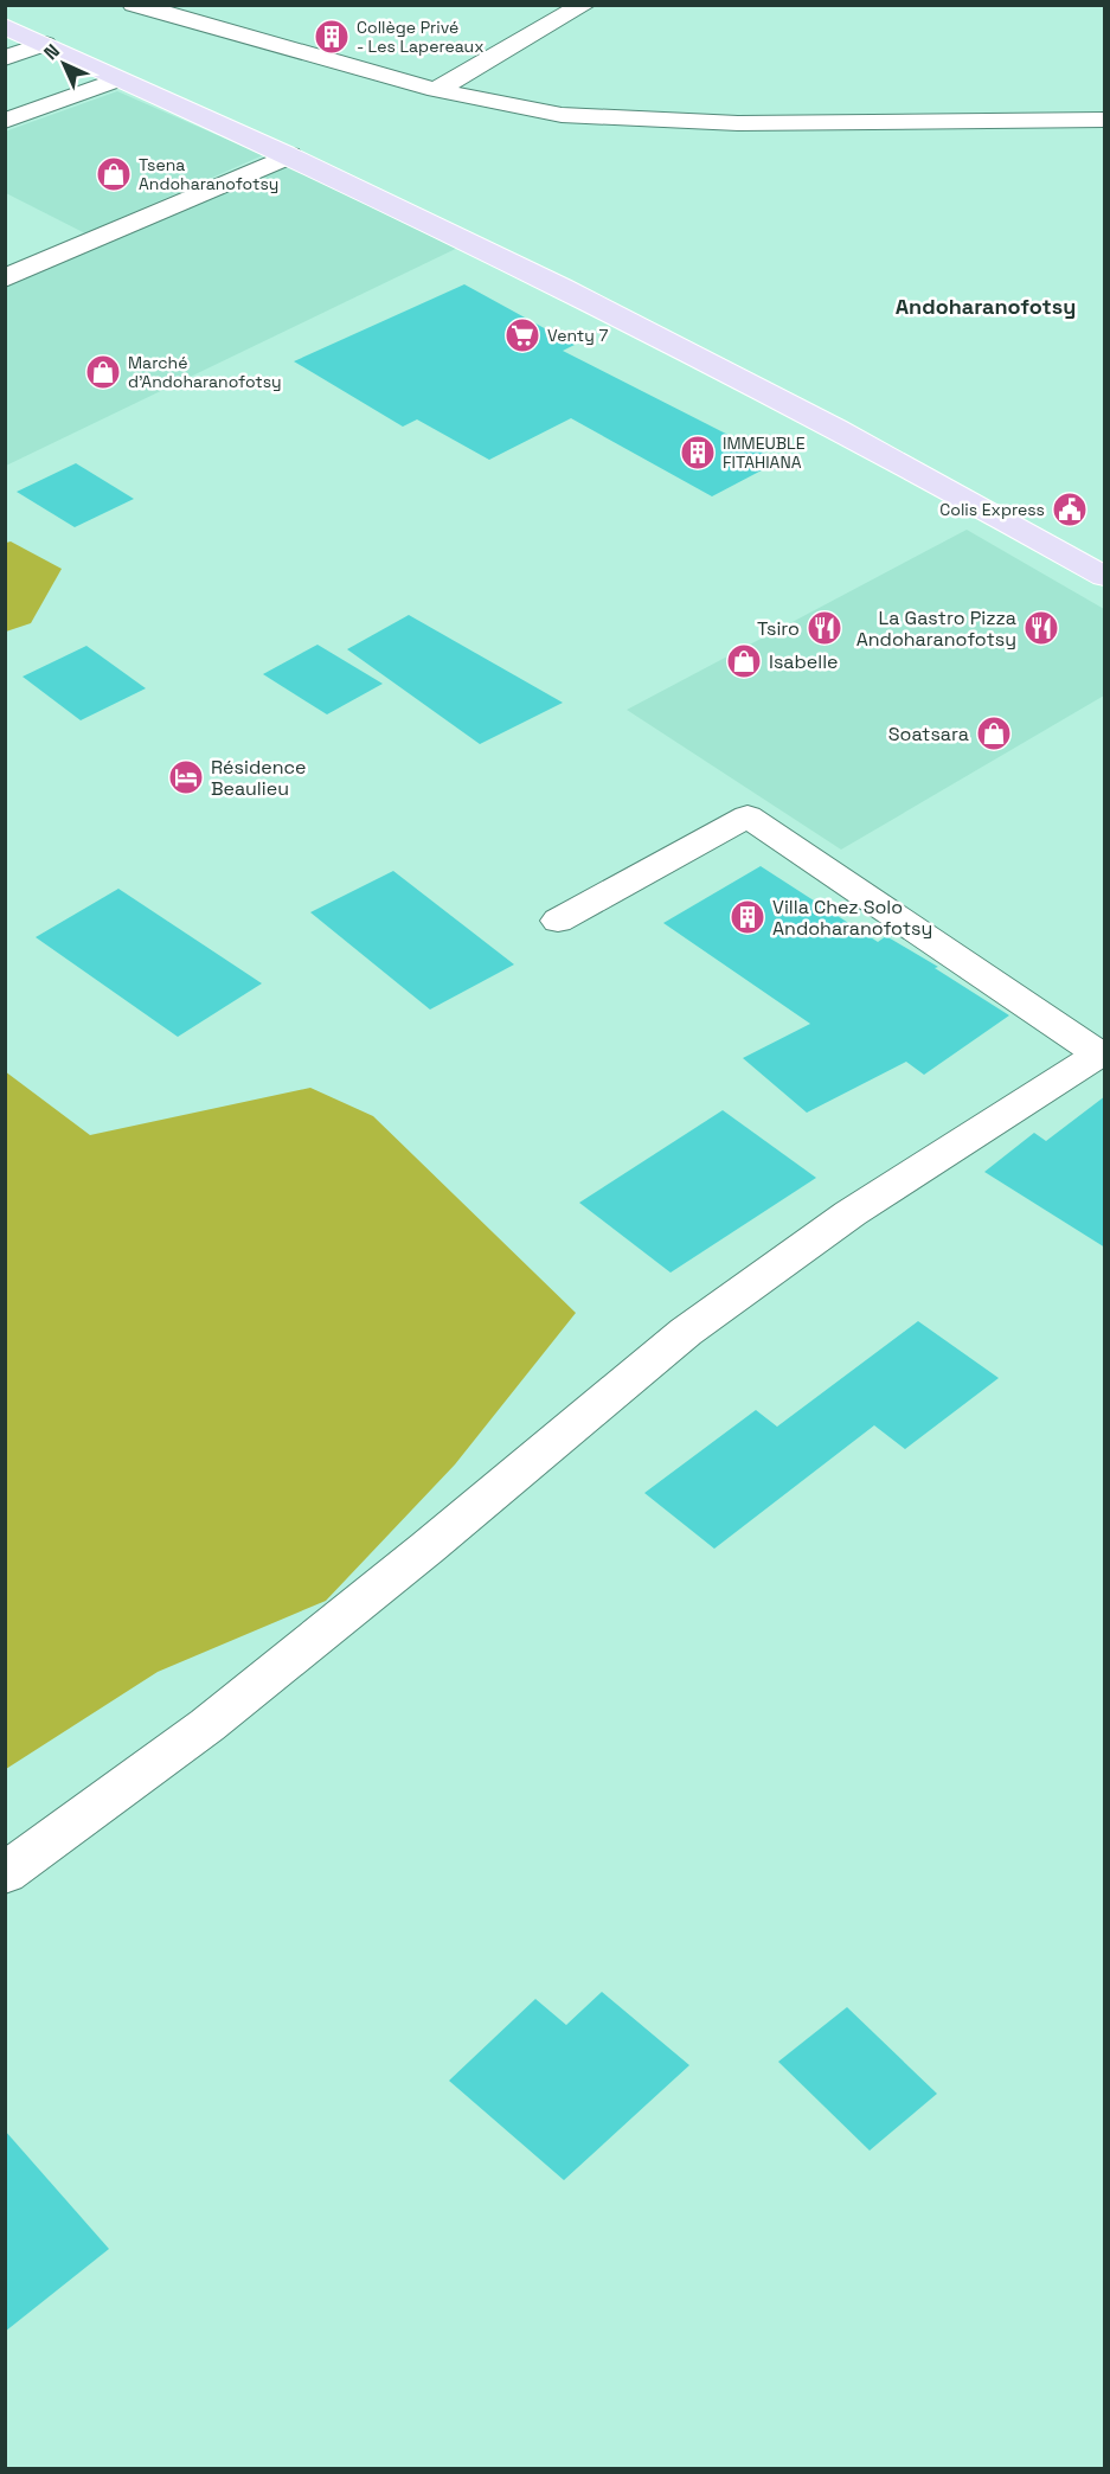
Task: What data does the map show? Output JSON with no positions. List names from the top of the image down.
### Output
{
  "districts": ["Andoharanofotsy"],
  "places": {
    "building": ["Collège Privé - Les Lapereaux", "IMMEUBLE FITAHIANA", "Villa Chez Solo Andoharanofotsy"],
    "shop": [
      "Tsena Andoharanofotsy",
      "Marché d'Andoharanofotsy",
      "Isabelle",
      "Soatsara"
    ],
    "supermarket": ["Venty 7"],
    "public building": ["Colis Express"],
    "restaurant": ["Tsiro", "La Gastro Pizza Andoharanofotsy"],
    "hotel": ["Résidence Beaulieu"]
  },
  "north": "top left"
}
